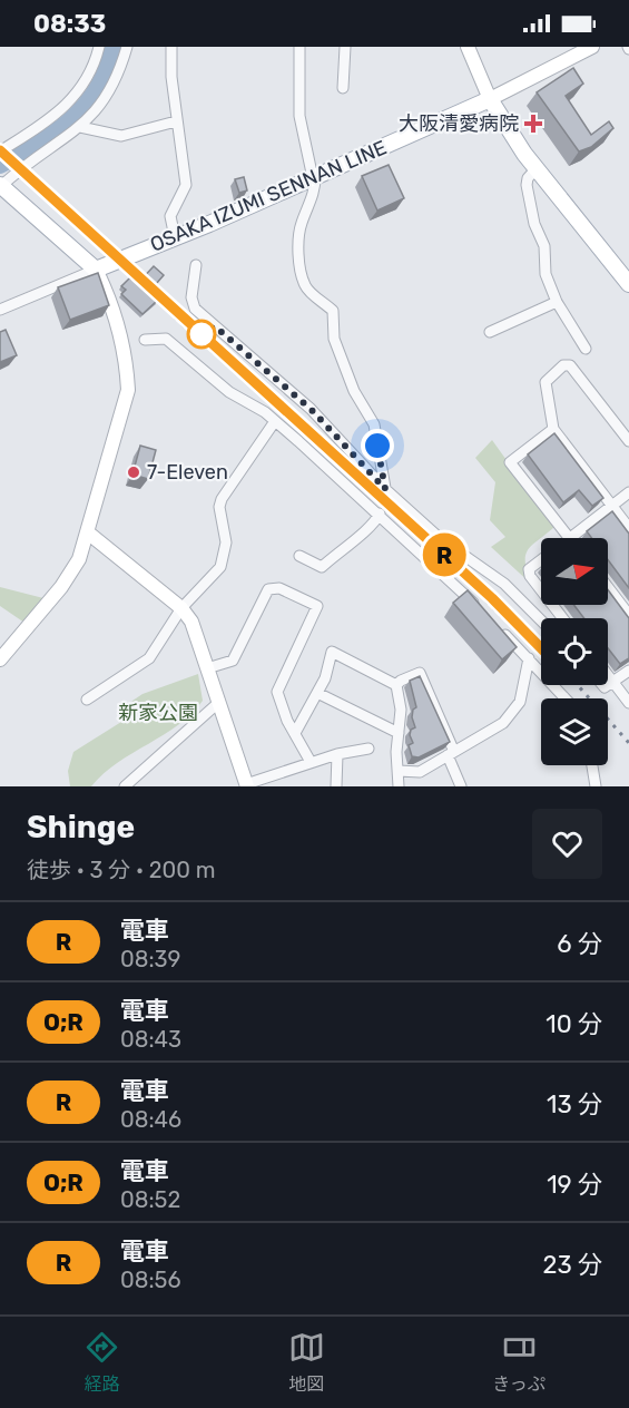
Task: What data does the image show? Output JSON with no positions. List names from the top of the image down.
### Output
{
  "streets": {
    "main road": ["OSAKA IZUMI SENNAN LINE"]
  },
  "parks": ["新家公園"],
  "places": {
    "health": ["大阪清愛病院"],
    "other": ["7-Eleven"]
  },
  "north": "right",
  "page": {
    "status": "08:33",
    "on_map": "R",
    "heading": ["Shinge", "徒歩 · 3 分 · 200 m"],
    "list": [
      {
        "mark": "R",
        "name": "電車",
        "note": "08:39",
        "value": "6 分"
      },
      {
        "mark": "O;R",
        "name": "電車",
        "note": "08:43",
        "value": "10 分"
      },
      {
        "mark": "R",
        "name": "電車",
        "note": "08:46",
        "value": "13 分"
      },
      {
        "mark": "O;R",
        "name": "電車",
        "note": "08:52",
        "value": "19 分"
      },
      {
        "mark": "R",
        "name": "電車",
        "note": "08:56",
        "value": "23 分"
      }
    ],
    "tabs": ["経路", "地図", "きっぷ"]
  }
}
